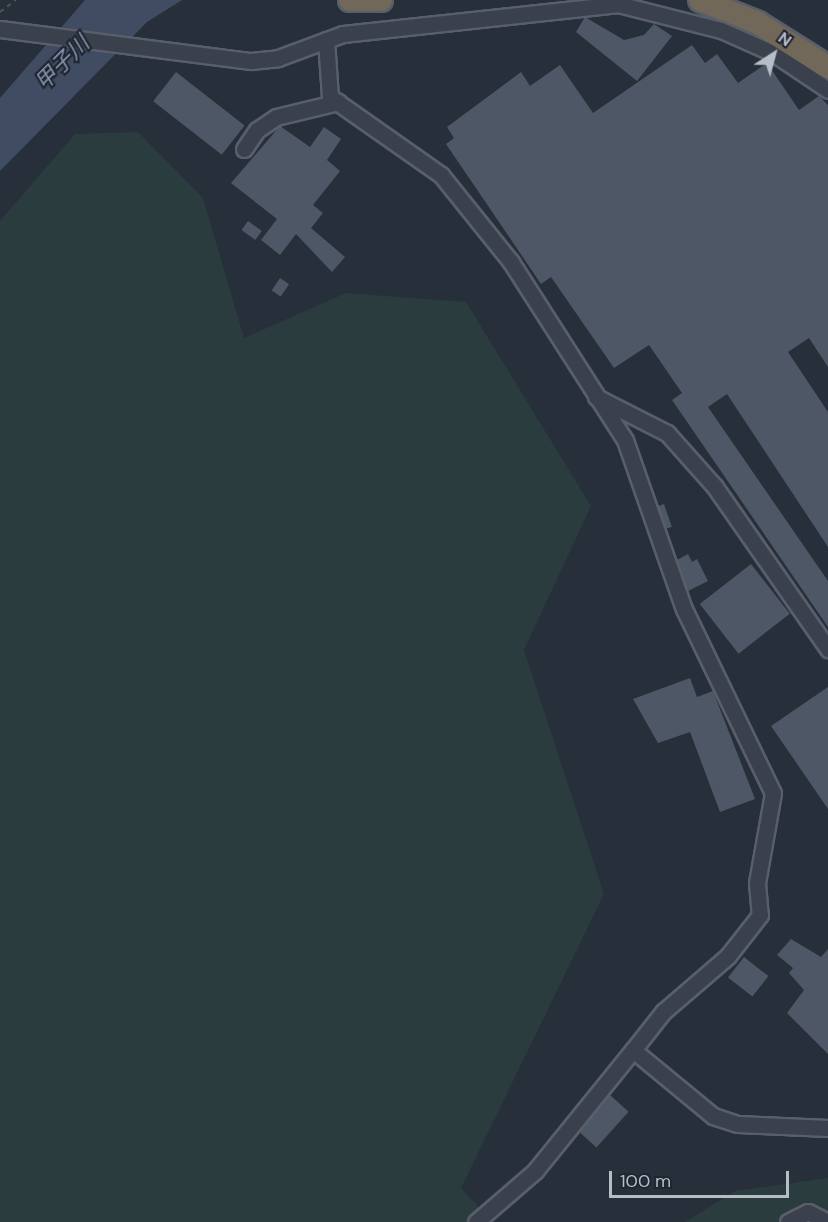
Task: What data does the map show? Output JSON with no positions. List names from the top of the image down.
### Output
{
  "water": ["甲子川"],
  "scale_bar": "100 m",
  "north": "top right"
}
